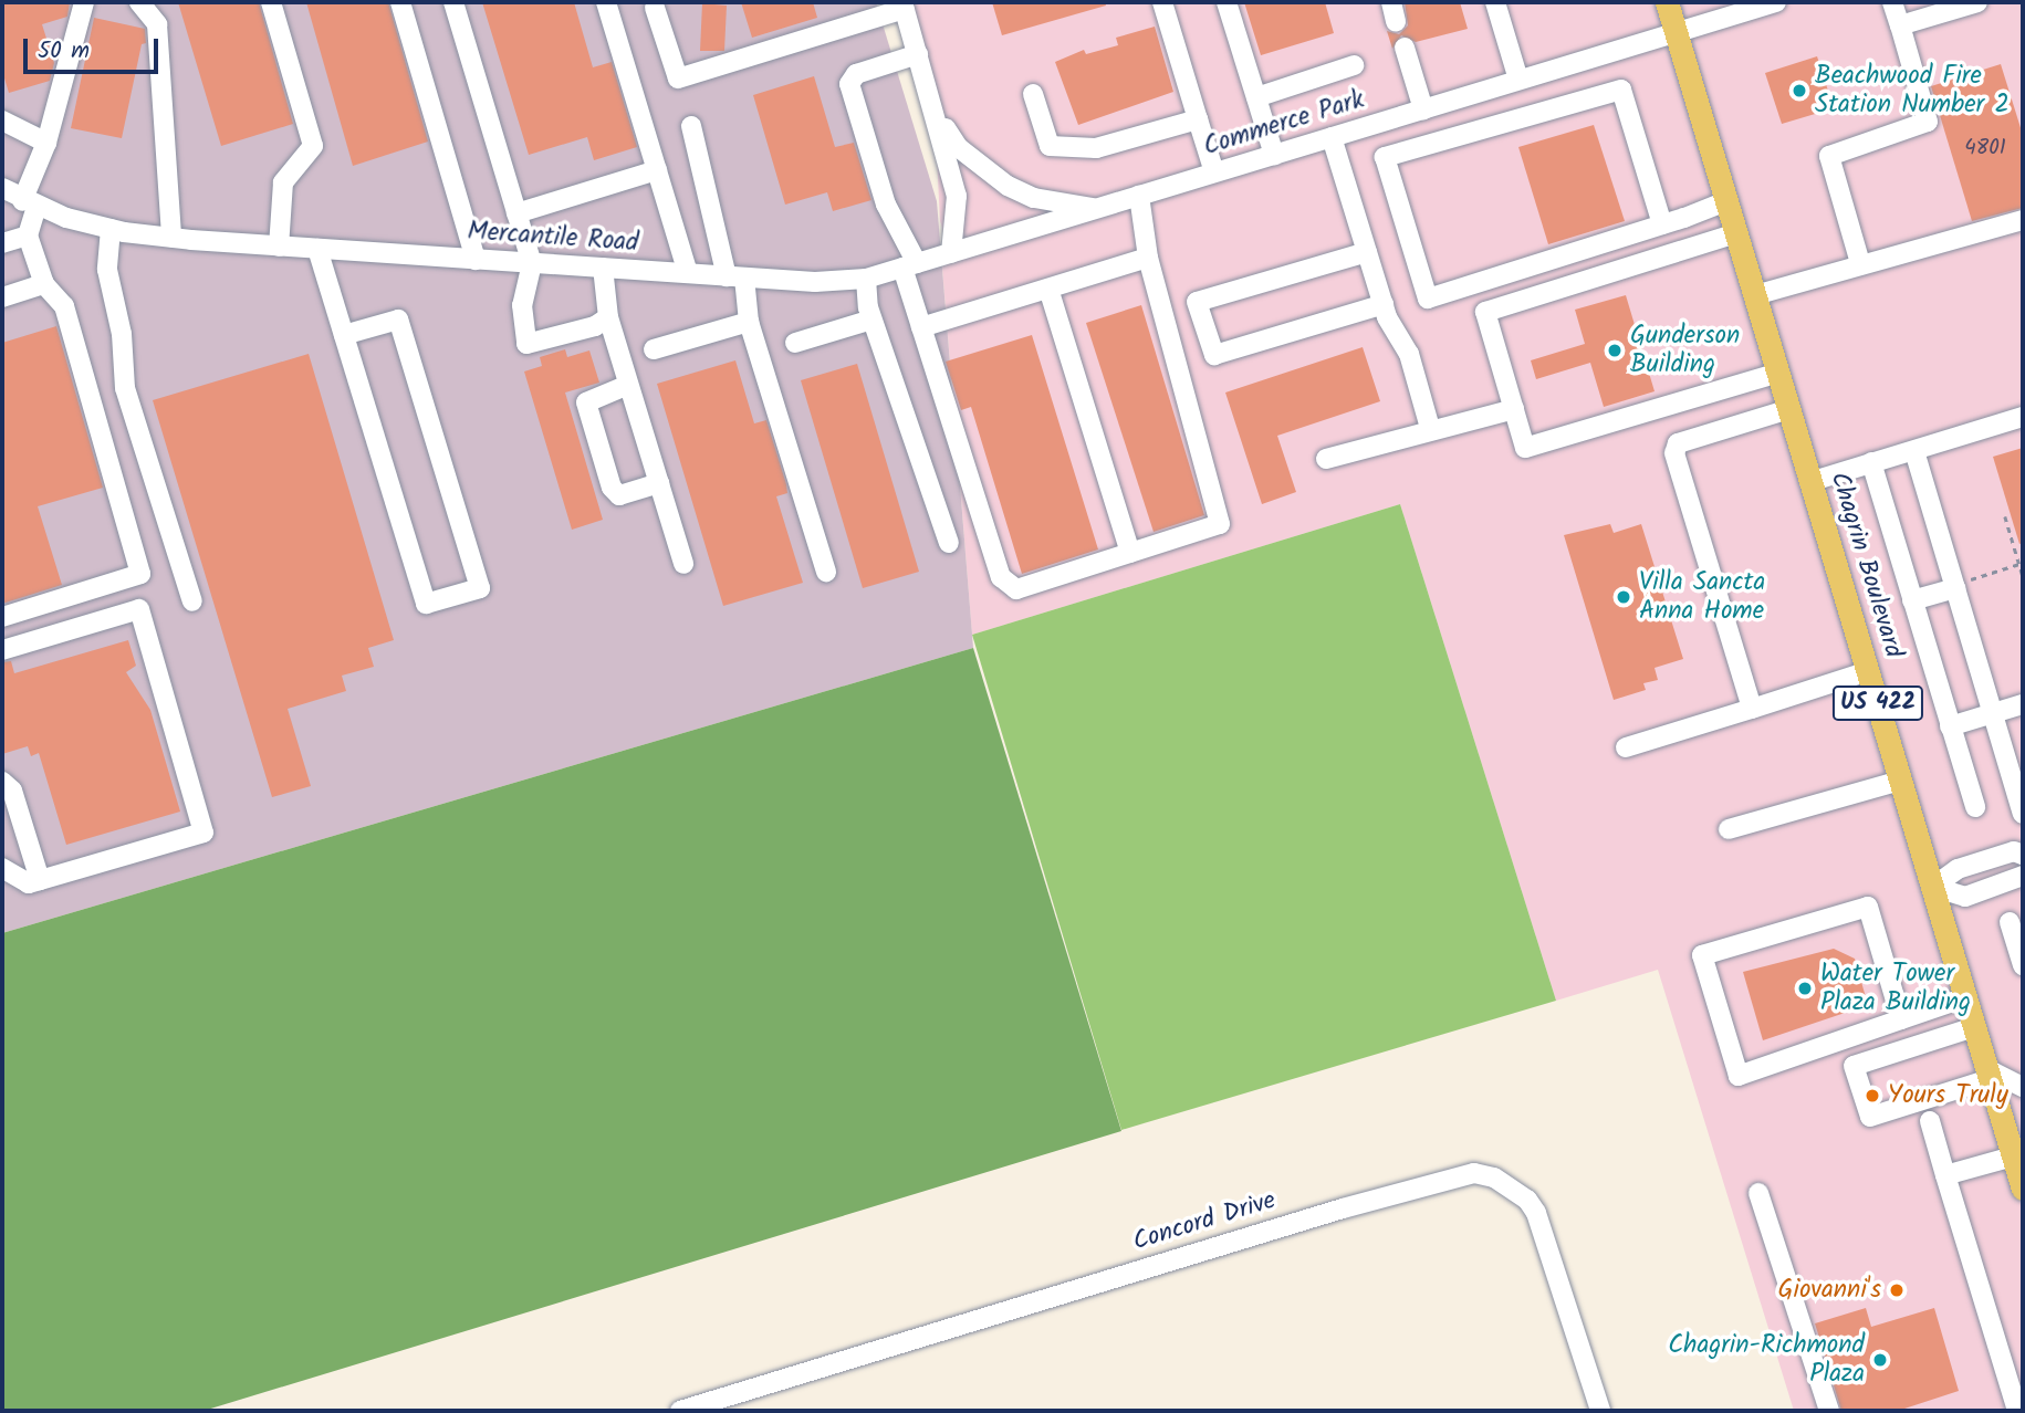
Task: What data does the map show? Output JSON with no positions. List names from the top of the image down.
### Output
{
  "streets": {
    "main road": ["Chagrin Boulevard", "US 422"],
    "street": ["Commerce Park", "Mercantile Road", "Concord Drive"]
  },
  "crossings": [
    ["Commerce Park", "Mercantile Road"],
    ["Commerce Park", "Chagrin Boulevard"]
  ],
  "places": [
    "Beachwood Fire Station Number 2",
    "Gunderson Building",
    "Villa Sancta Anna Home",
    "Water Tower Plaza Building",
    "Yours Truly",
    "Giovanni's",
    "Chagrin-Richmond Plaza"
  ],
  "house_numbers": ["4801"],
  "scale_bar": "50 m"
}
